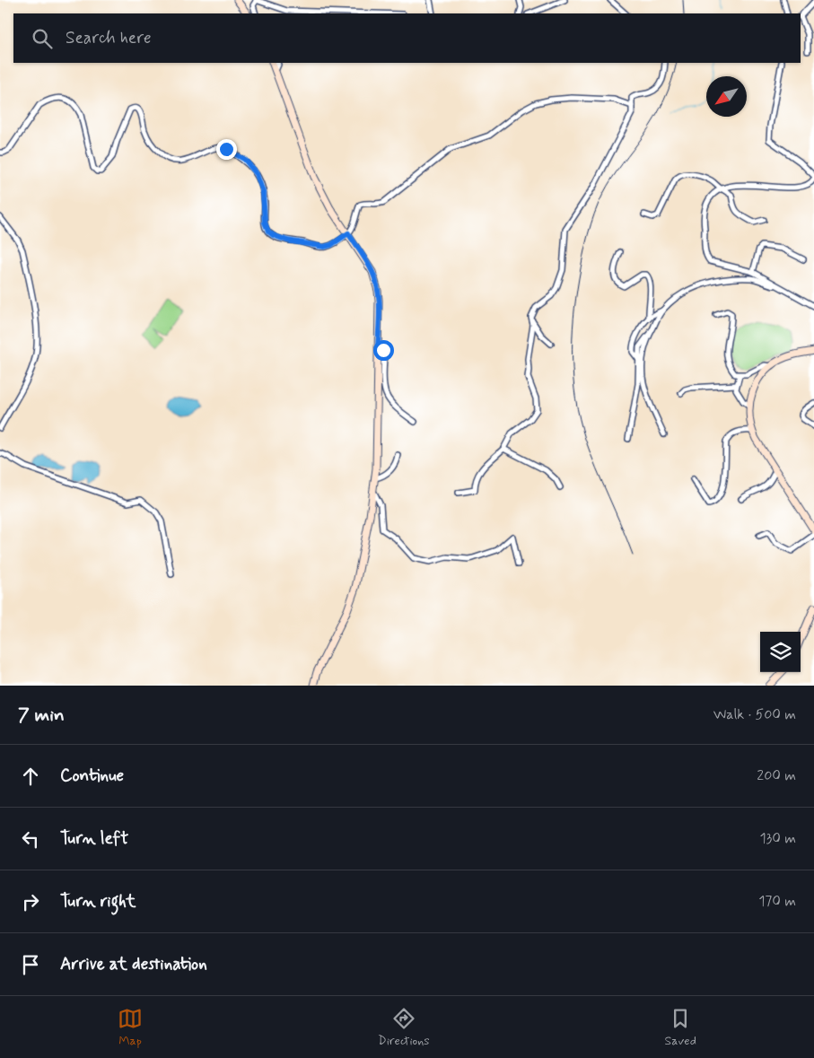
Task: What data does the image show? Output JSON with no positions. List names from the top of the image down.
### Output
{
  "north": "bottom left",
  "page": {
    "search": "Search here",
    "heading": ["7 min", "Walk · 500 m"],
    "list": [
      ["Continue", "200 m"],
      ["Turn left", "130 m"],
      ["Turn right", "170 m"],
      "Arrive at destination"
    ],
    "nav": ["Map", "Directions", "Saved"]
  }
}
